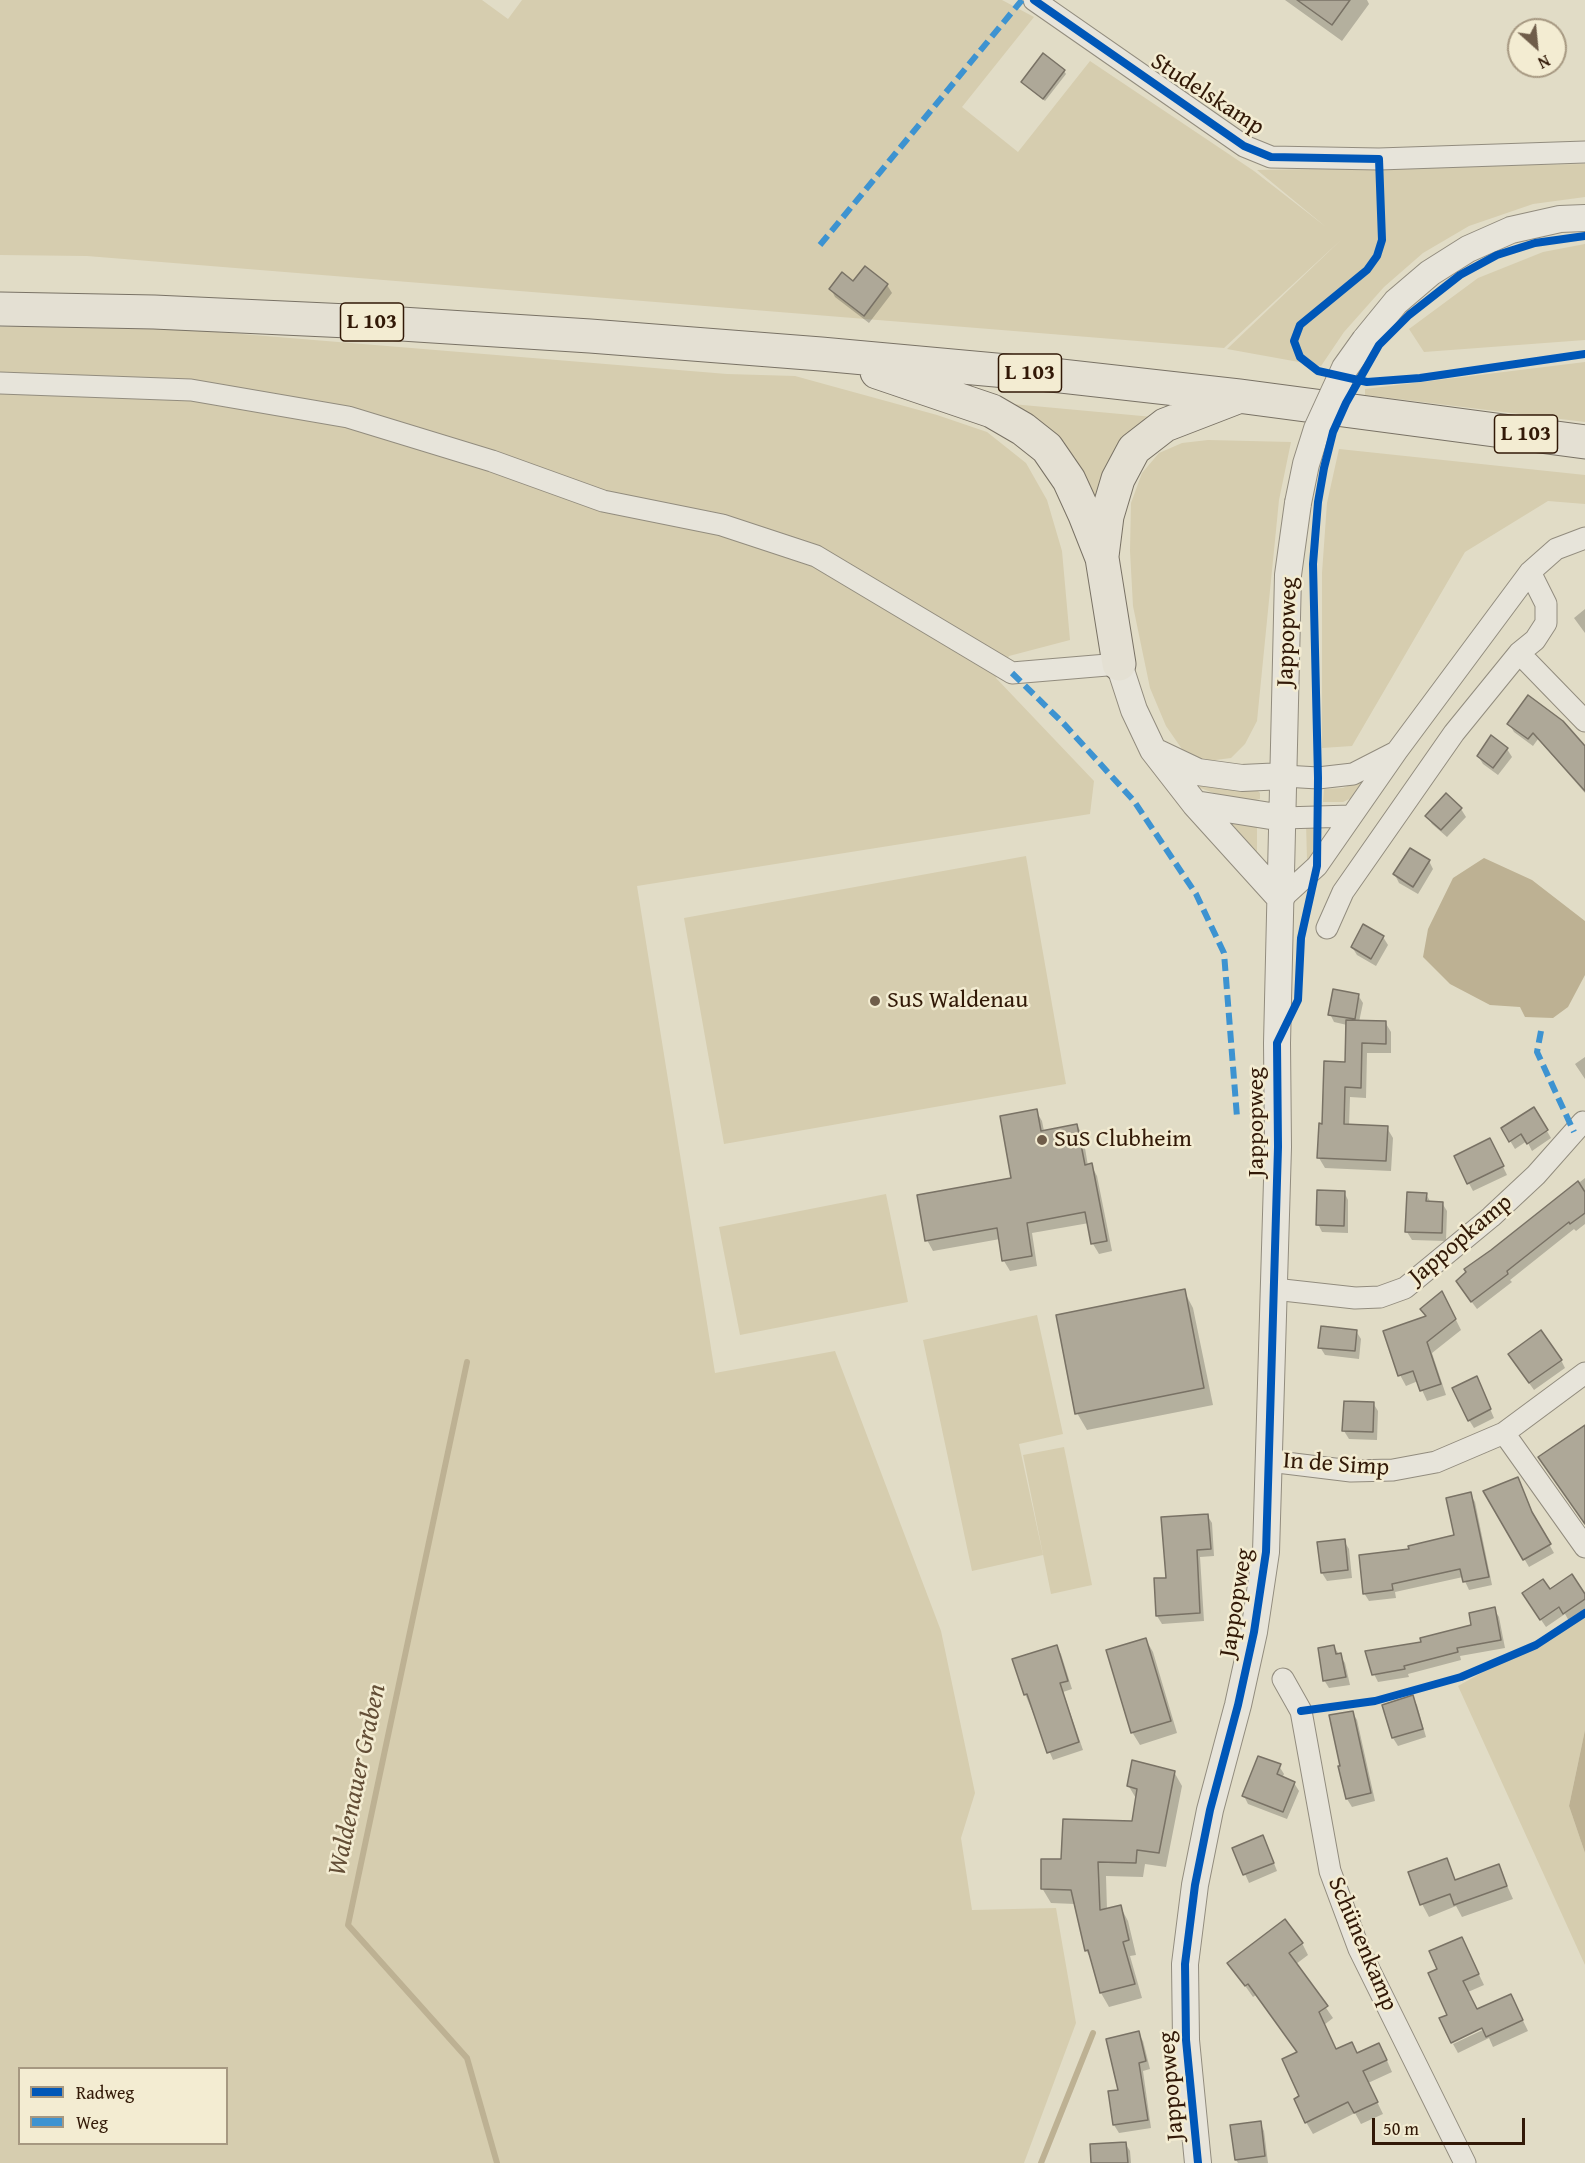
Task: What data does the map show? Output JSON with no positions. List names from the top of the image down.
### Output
{
  "streets": {
    "main road": ["L 103"],
    "street": [
      "Studelskamp",
      "Jappopweg",
      "Jappopkamp",
      "In de Simp",
      "Schünenkamp"
    ]
  },
  "crossings": [
    ["Jappopweg", "Jappopkamp"],
    ["Jappopweg", "In de Simp"]
  ],
  "water": ["Waldenauer Graben"],
  "places": ["SuS Waldenau", "SuS Clubheim"],
  "legend": ["Radweg", "Weg"],
  "scale_bar": "50 m",
  "north": "bottom right"
}
